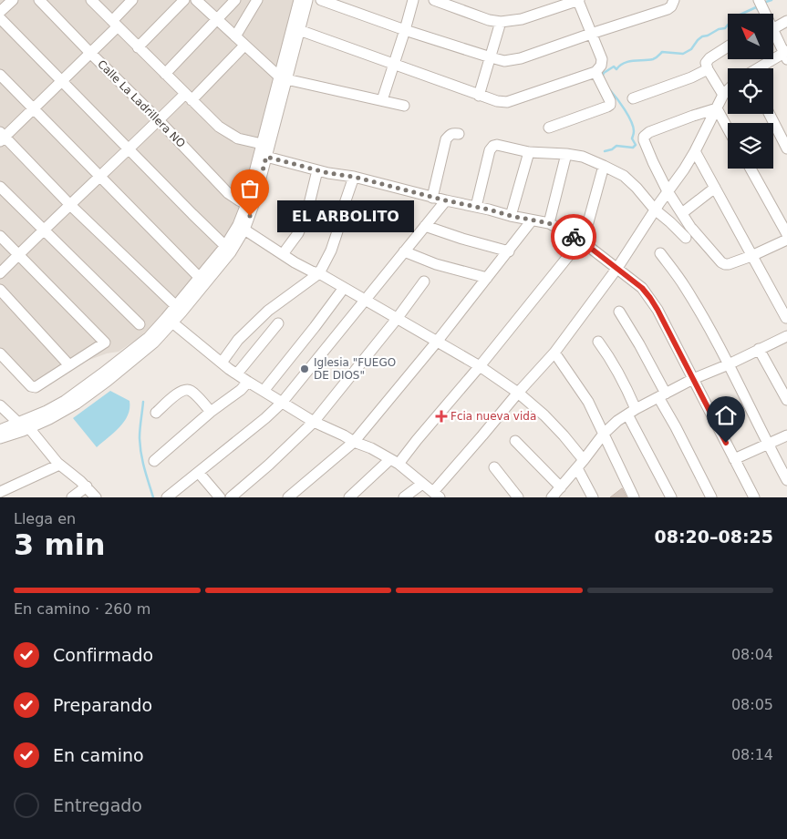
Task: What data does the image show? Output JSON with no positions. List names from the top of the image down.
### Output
{
  "streets": {
    "street": ["Calle La Ladrillera NO"]
  },
  "places": {
    "other": ["EL ARBOLITO", "Iglesia \"FUEGO DE DIOS\""],
    "health": ["Fcia nueva vida"]
  },
  "north": "top left",
  "page": {
    "bubble": "EL ARBOLITO",
    "heading": ["3 min", "Llega en", "08:20–08:25"],
    "bar": "En camino · 260 m",
    "list": [
      ["Confirmado", "08:04"],
      ["Preparando", "08:05"],
      ["En camino", "08:14"],
      "Entregado"
    ]
  }
}
